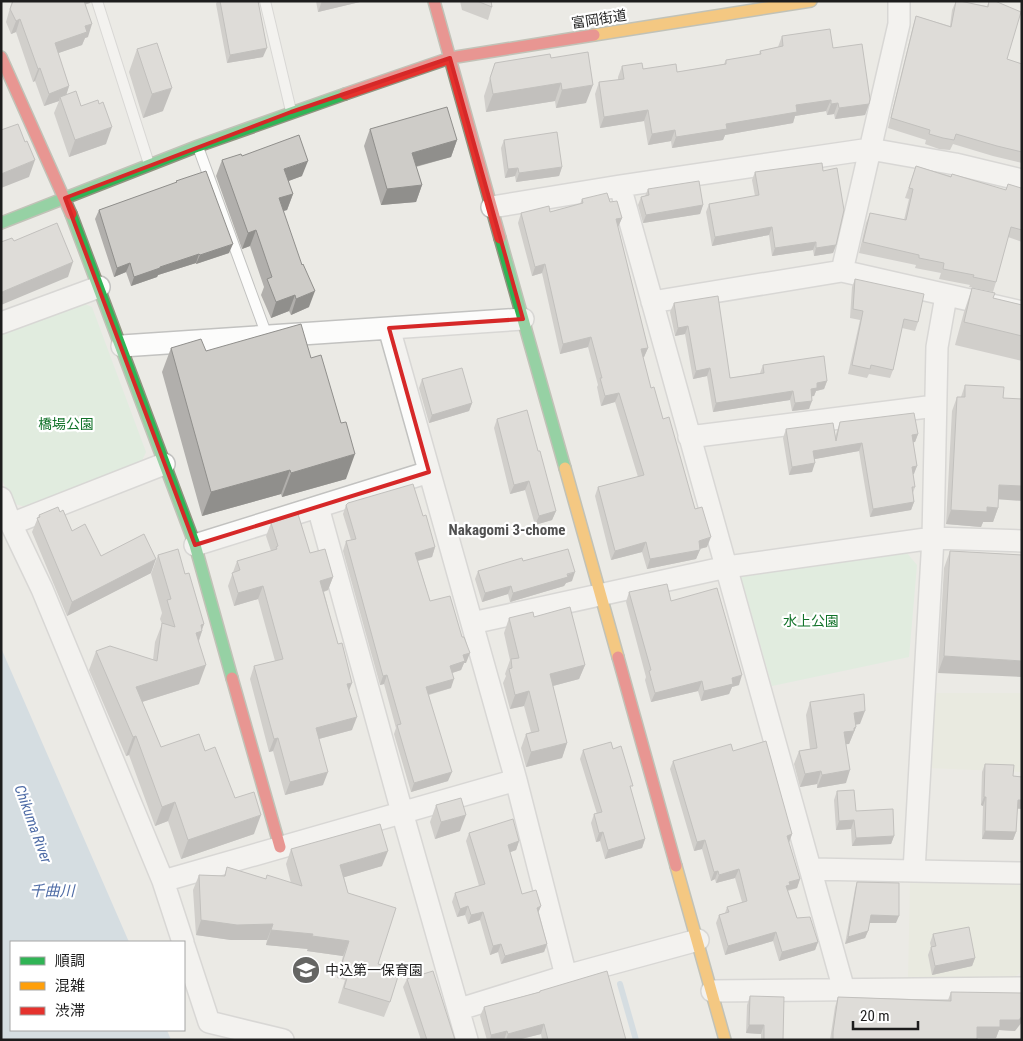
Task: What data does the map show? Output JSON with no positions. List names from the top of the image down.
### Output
{
  "streets": {
    "main road": ["富岡街道"]
  },
  "districts": ["Nakagomi 3-chome"],
  "water": ["Chikuma River", "千曲川"],
  "parks": ["橋場公園", "水上公園"],
  "places": {
    "school or university": ["中込第一保育園"]
  },
  "legend": ["順調", "混雑", "渋滞"],
  "scale_bar": "20 m"
}
